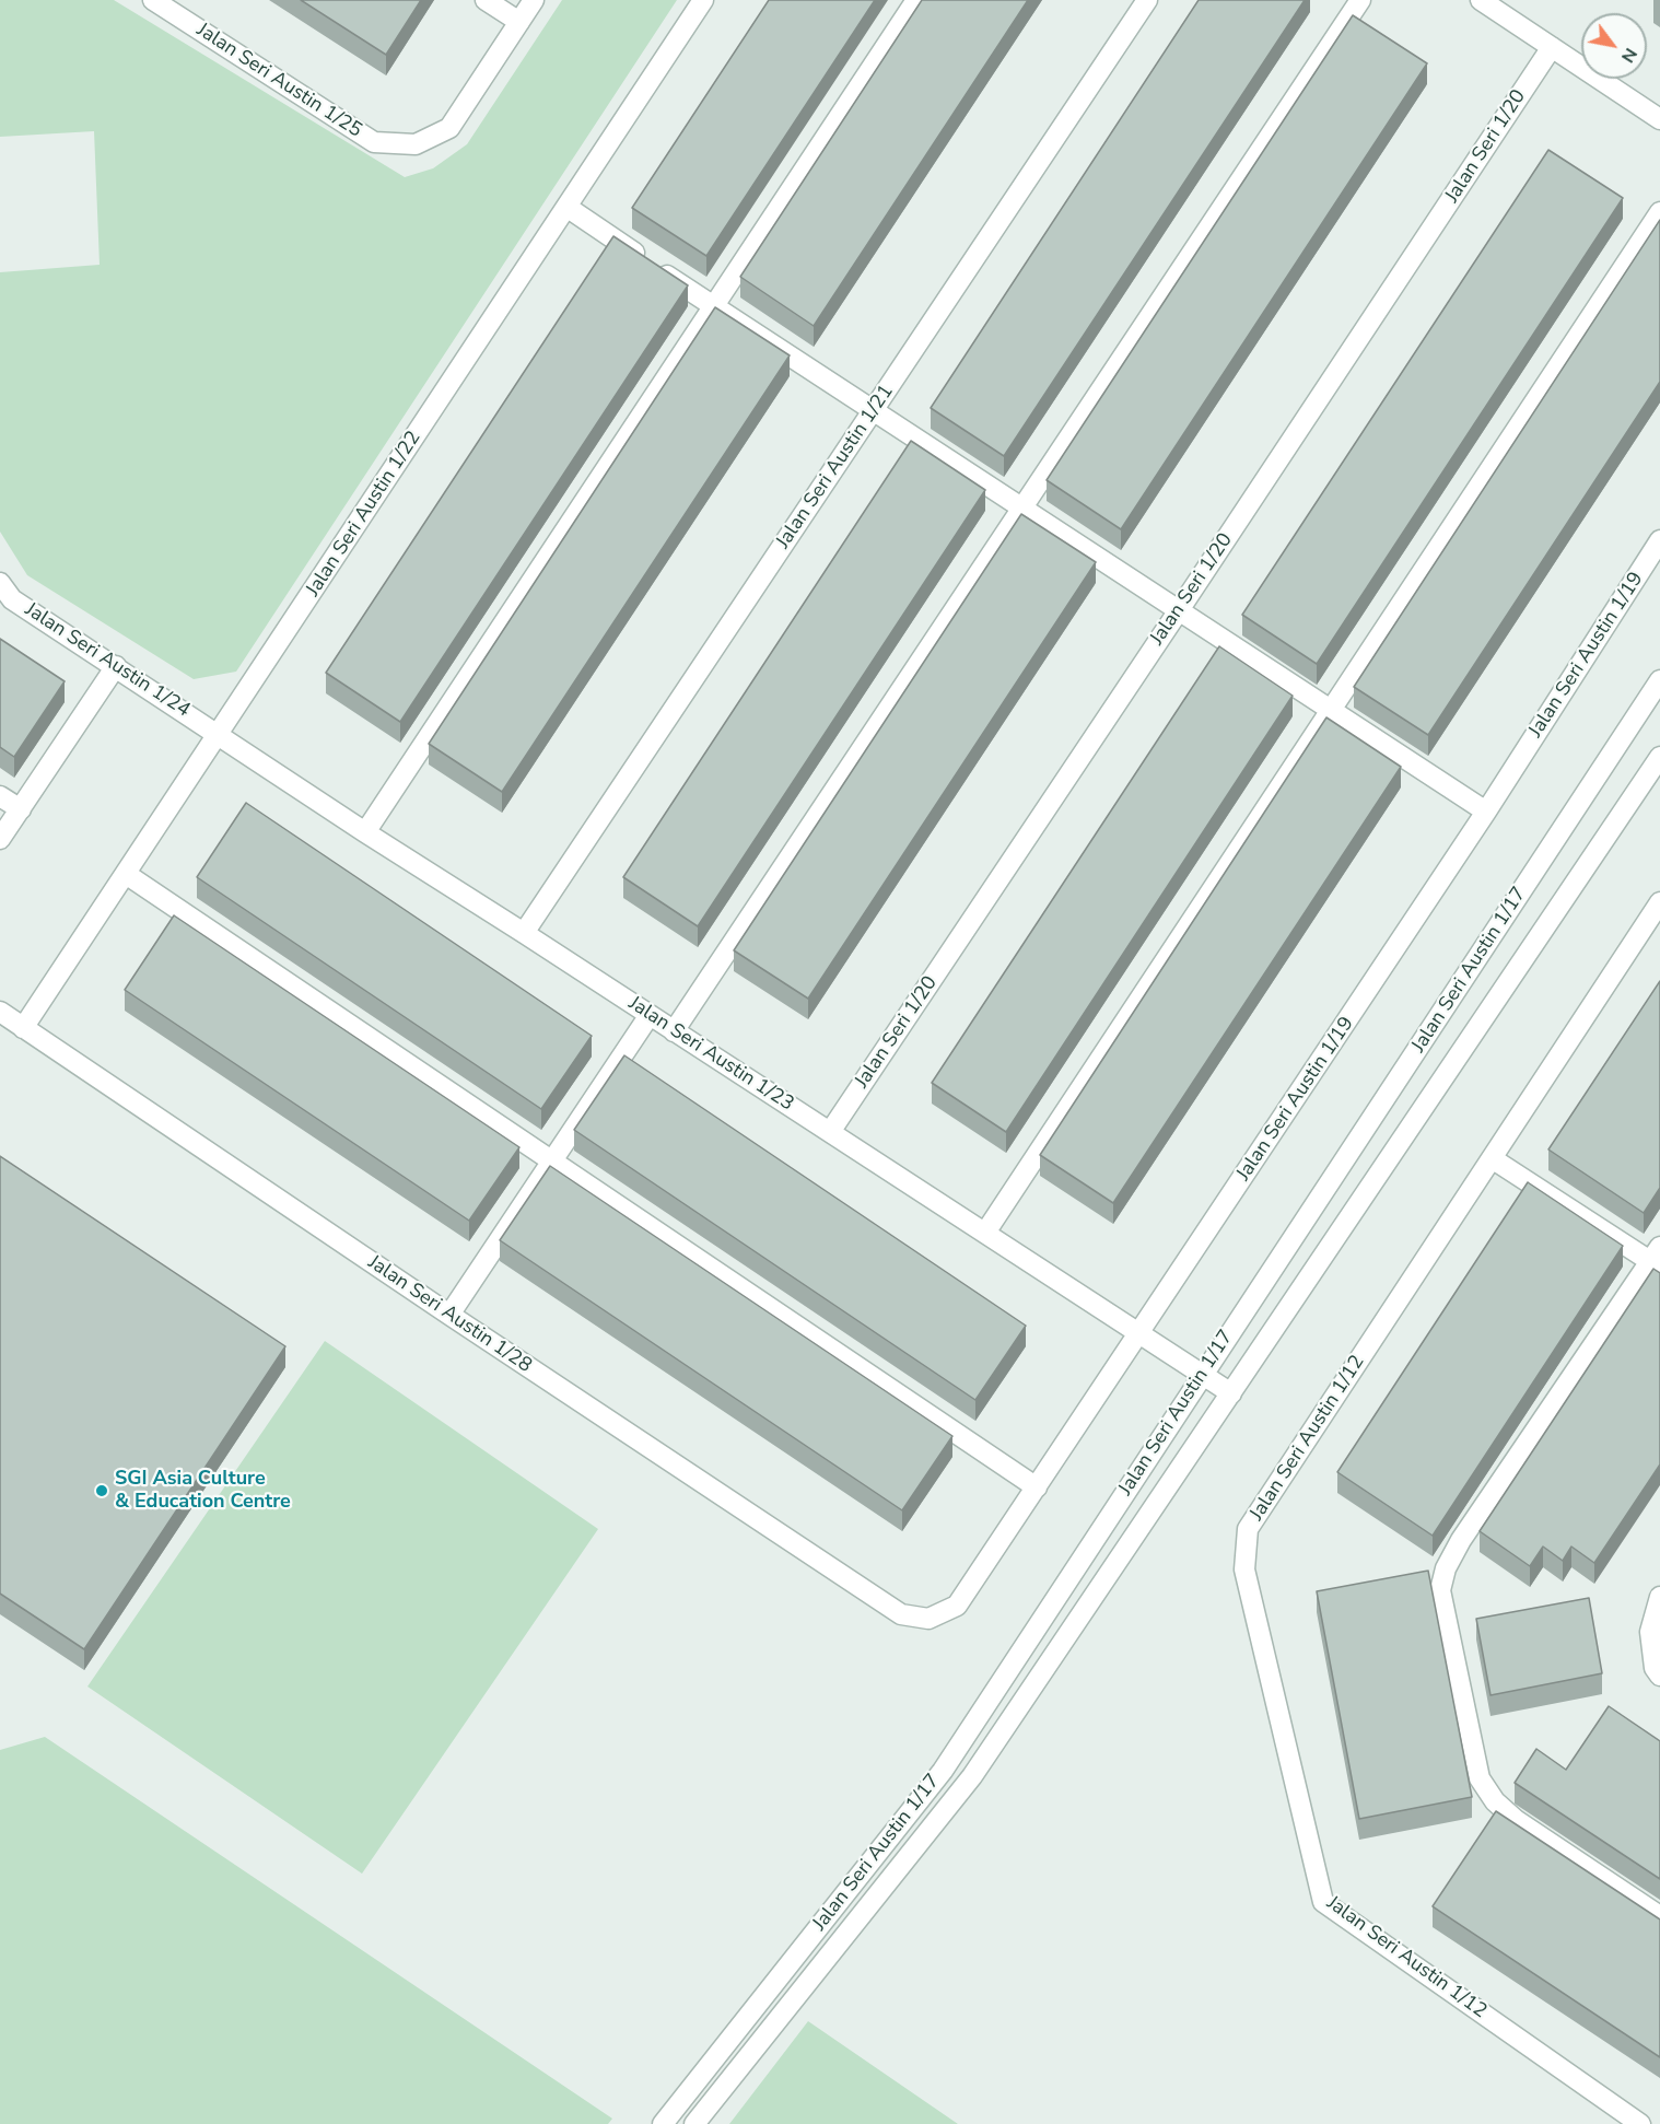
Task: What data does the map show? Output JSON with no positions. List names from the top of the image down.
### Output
{
  "streets": {
    "street": [
      "Jalan Seri Austin 1/25",
      "Jalan Seri 1/20",
      "Jalan Seri Austin 1/21",
      "Jalan Seri Austin 1/22",
      "Jalan Seri Austin 1/19",
      "Jalan Seri Austin 1/24",
      "Jalan Seri Austin 1/17",
      "Jalan Seri Austin 1/23",
      "Jalan Seri Austin 1/28",
      "Jalan Seri Austin 1/12"
    ]
  },
  "crossings": [
    ["Jalan Seri 1/20", "Jalan Seri Austin 1/23"],
    ["Jalan Seri Austin 1/21", "Jalan Seri Austin 1/23"],
    ["Jalan Seri Austin 1/22", "Jalan Seri Austin 1/24"],
    ["Jalan Seri Austin 1/22", "Jalan Seri Austin 1/23"],
    ["Jalan Seri Austin 1/22", "Jalan Seri Austin 1/28"],
    ["Jalan Seri Austin 1/19", "Jalan Seri Austin 1/23"],
    ["Jalan Seri Austin 1/19", "Jalan Seri Austin 1/28"],
    ["Jalan Seri Austin 1/24", "Jalan Seri Austin 1/23"],
    ["Jalan Seri Austin 1/17", "Jalan Seri Austin 1/23"]
  ],
  "places": ["SGI Asia Culture & Education Centre"],
  "north": "bottom right"
}
